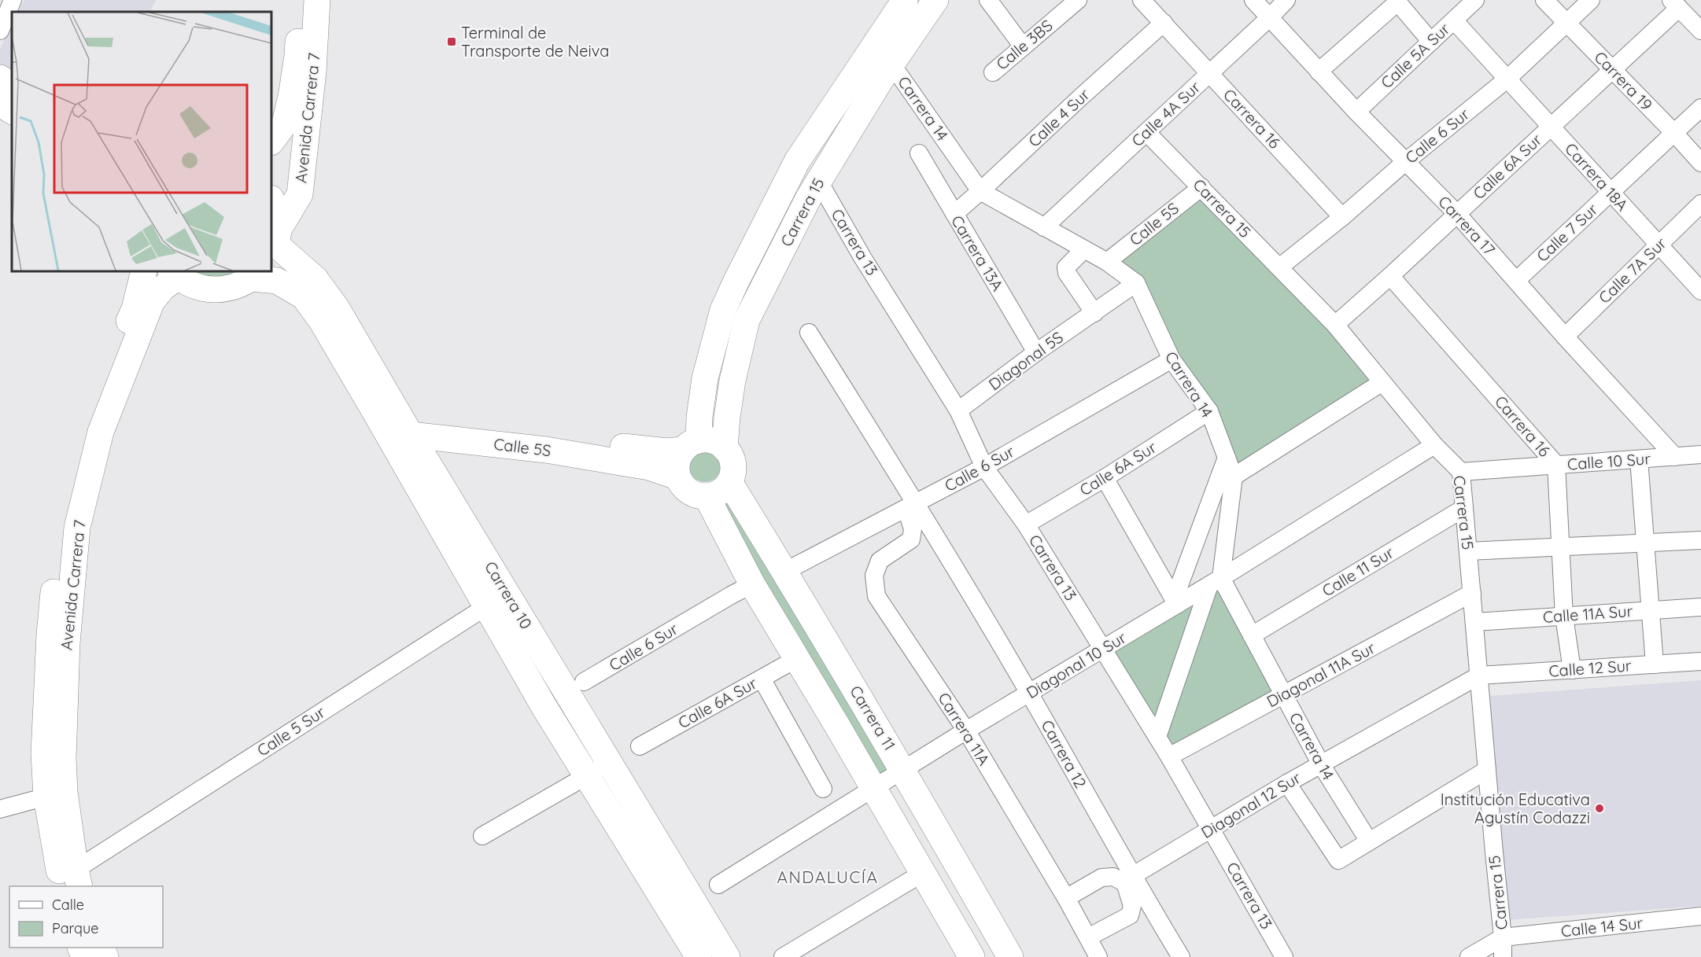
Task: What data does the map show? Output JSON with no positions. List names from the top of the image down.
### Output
{
  "streets": {
    "main road": [
      "Avenida Carrera 7",
      "Carrera 15",
      "Calle 5S",
      "Carrera 10",
      "Carrera 11"
    ],
    "street": [
      "Calle 3BS",
      "Calle 5A Sur",
      "Carrera 19",
      "Carrera 14",
      "Calle 4A Sur",
      "Calle 4 Sur",
      "Carrera 16",
      "Calle 6 Sur",
      "Calle 6A Sur",
      "Carrera 18A",
      "Carrera 17",
      "Calle 7 Sur",
      "Carrera 13",
      "Carrera 13A",
      "Calle 7A Sur",
      "Diagonal 5S",
      "Calle 10 Sur",
      "Calle 11 Sur",
      "Calle 11A Sur",
      "Diagonal 10 Sur",
      "Calle 12 Sur",
      "Diagonal 11A Sur",
      "Carrera 11A",
      "Calle 5 Sur",
      "Carrera 12",
      "Diagonal 12 Sur",
      "Calle 14 Sur"
    ]
  },
  "crossings": [
    ["Calle 5A Sur", "Carrera 18A"],
    ["Calle 5A Sur", "Carrera 17"],
    ["Carrera 19", "Calle 6 Sur"],
    ["Carrera 19", "Calle 6A Sur"],
    ["Carrera 19", "Calle 7 Sur"],
    ["Carrera 14", "Calle 4A Sur"],
    ["Carrera 14", "Calle 4 Sur"],
    ["Carrera 14", "Calle 6 Sur"],
    ["Carrera 14", "Calle 6A Sur"],
    ["Carrera 14", "Carrera 15"],
    ["Carrera 14", "Calle 5S"],
    ["Carrera 14", "Calle 11 Sur"],
    ["Carrera 14", "Diagonal 10 Sur"],
    ["Carrera 14", "Diagonal 11A Sur"],
    ["Carrera 14", "Diagonal 12 Sur"],
    ["Calle 4A Sur", "Carrera 16"],
    ["Calle 4A Sur", "Carrera 15"],
    ["Calle 4A Sur", "Carrera 17"],
    ["Avenida Carrera 7", "Carrera 10"],
    ["Avenida Carrera 7", "Calle 5 Sur"],
    ["Calle 4 Sur", "Carrera 16"],
    ["Calle 4 Sur", "Carrera 13A"],
    ["Carrera 16", "Calle 6 Sur"],
    ["Carrera 16", "Calle 6A Sur"],
    ["Carrera 16", "Calle 10 Sur"],
    ["Carrera 16", "Calle 11A Sur"],
    ["Carrera 16", "Calle 12 Sur"],
    ["Calle 6 Sur", "Carrera 18A"],
    ["Calle 6 Sur", "Carrera 15"],
    ["Calle 6 Sur", "Carrera 17"],
    ["Calle 6 Sur", "Carrera 13"],
    ["Calle 6 Sur", "Carrera 11"],
    ["Calle 6 Sur", "Carrera 11A"],
    ["Calle 6 Sur", "Carrera 12"],
    ["Calle 6A Sur", "Carrera 18A"],
    ["Calle 6A Sur", "Carrera 15"],
    ["Calle 6A Sur", "Carrera 17"],
    ["Calle 6A Sur", "Carrera 13"],
    ["Carrera 18A", "Calle 7 Sur"],
    ["Carrera 18A", "Calle 7A Sur"],
    ["Carrera 15", "Calle 5S"],
    ["Carrera 15", "Carrera 13"],
    ["Carrera 15", "Calle 10 Sur"],
    ["Carrera 15", "Calle 11 Sur"],
    ["Carrera 15", "Calle 11A Sur"],
    ["Carrera 15", "Diagonal 10 Sur"],
    ["Carrera 15", "Calle 12 Sur"],
    ["Carrera 15", "Diagonal 11A Sur"],
    ["Carrera 15", "Carrera 11"],
    ["Carrera 15", "Diagonal 12 Sur"],
    ["Carrera 15", "Calle 14 Sur"],
    ["Calle 5S", "Carrera 10"],
    ["Calle 5S", "Carrera 11"],
    ["Carrera 17", "Calle 7 Sur"],
    ["Carrera 17", "Calle 7A Sur"],
    ["Carrera 17", "Calle 10 Sur"],
    ["Carrera 13", "Diagonal 5S"],
    ["Carrera 13", "Diagonal 10 Sur"],
    ["Carrera 13", "Diagonal 11A Sur"],
    ["Carrera 13", "Diagonal 12 Sur"],
    ["Carrera 13A", "Diagonal 5S"],
    ["Carrera 10", "Calle 5 Sur"],
    ["Diagonal 10 Sur", "Carrera 11"],
    ["Diagonal 10 Sur", "Carrera 11A"],
    ["Diagonal 10 Sur", "Carrera 12"],
    ["Calle 12 Sur", "Diagonal 12 Sur"],
    ["Carrera 11A", "Carrera 12"],
    ["Carrera 12", "Diagonal 12 Sur"]
  ],
  "districts": ["ANDALUCÍA"],
  "places": {
    "transit": ["Terminal de Transporte de Neiva"],
    "other": ["Institución Educativa Agustín Codazzi"]
  },
  "legend": ["Calle", "Parque"]
}
